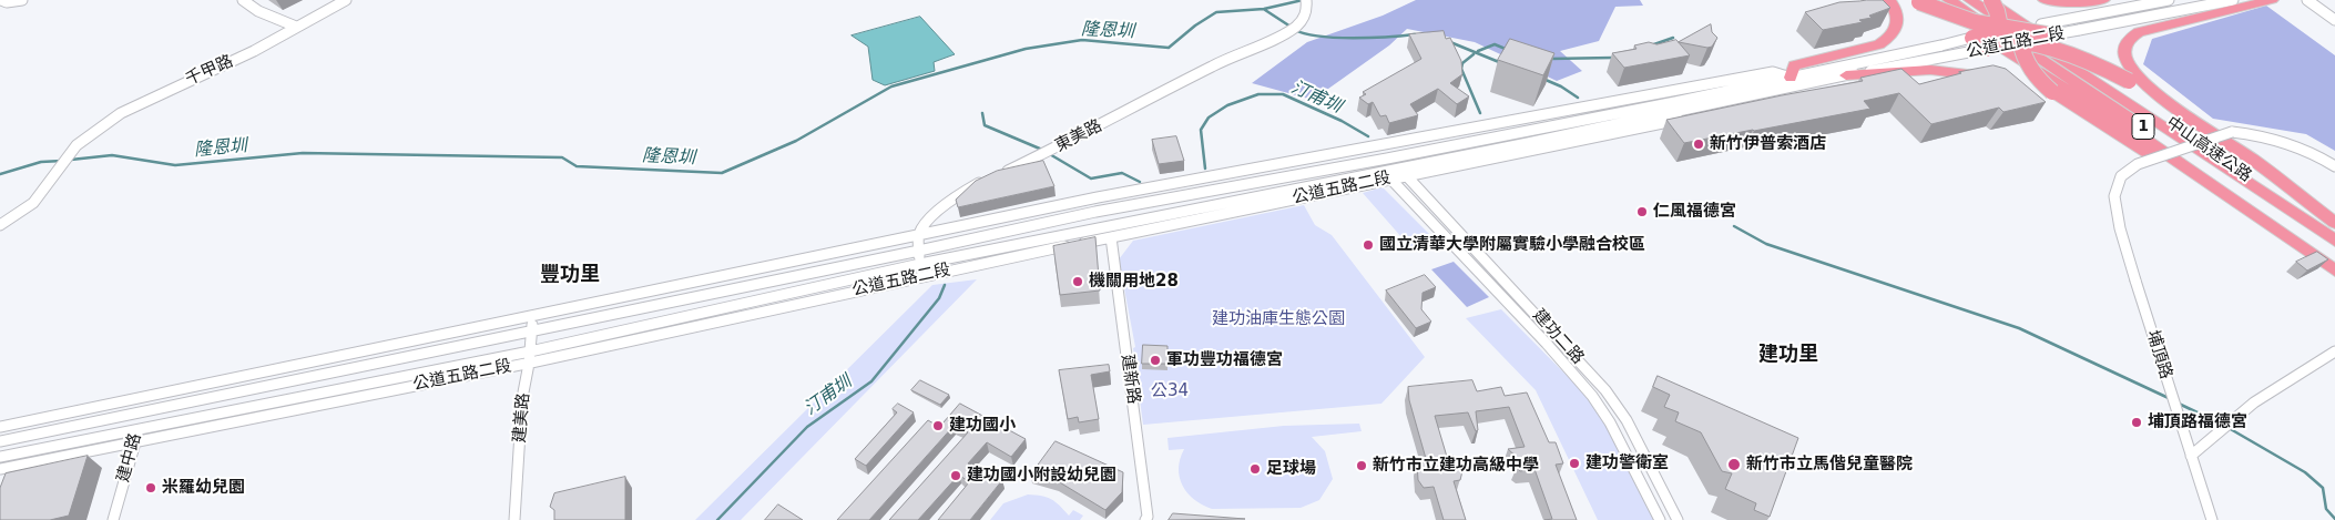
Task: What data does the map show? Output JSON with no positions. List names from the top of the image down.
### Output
{
  "streets": {
    "highway": ["1", "中山高速公路"],
    "street": [
      "公道五路二段",
      "千甲路",
      "東美路",
      "建功二路",
      "埔頂路",
      "建新路",
      "建美路",
      "建中路"
    ]
  },
  "crossings": [
    ["公道五路二段", "建功二路"],
    ["公道五路二段", "建新路"],
    ["公道五路二段", "建美路"],
    ["公道五路二段", "建中路"]
  ],
  "districts": ["豐功里", "建功里"],
  "water": ["隆恩圳", "汀甫圳"],
  "parks": ["建功油庫生態公園", "公34"],
  "places": [
    "新竹伊普索酒店",
    "仁風福德宮",
    "國立清華大學附屬實驗小學融合校區",
    "機關用地28",
    "軍功豐功福德宮",
    "埔頂路福德宮",
    "建功國小",
    "建功警衛室",
    "新竹市立馬偕兒童醫院",
    "新竹市立建功高級中學",
    "足球場",
    "建功國小附設幼兒園",
    "米羅幼兒園"
  ]
}
